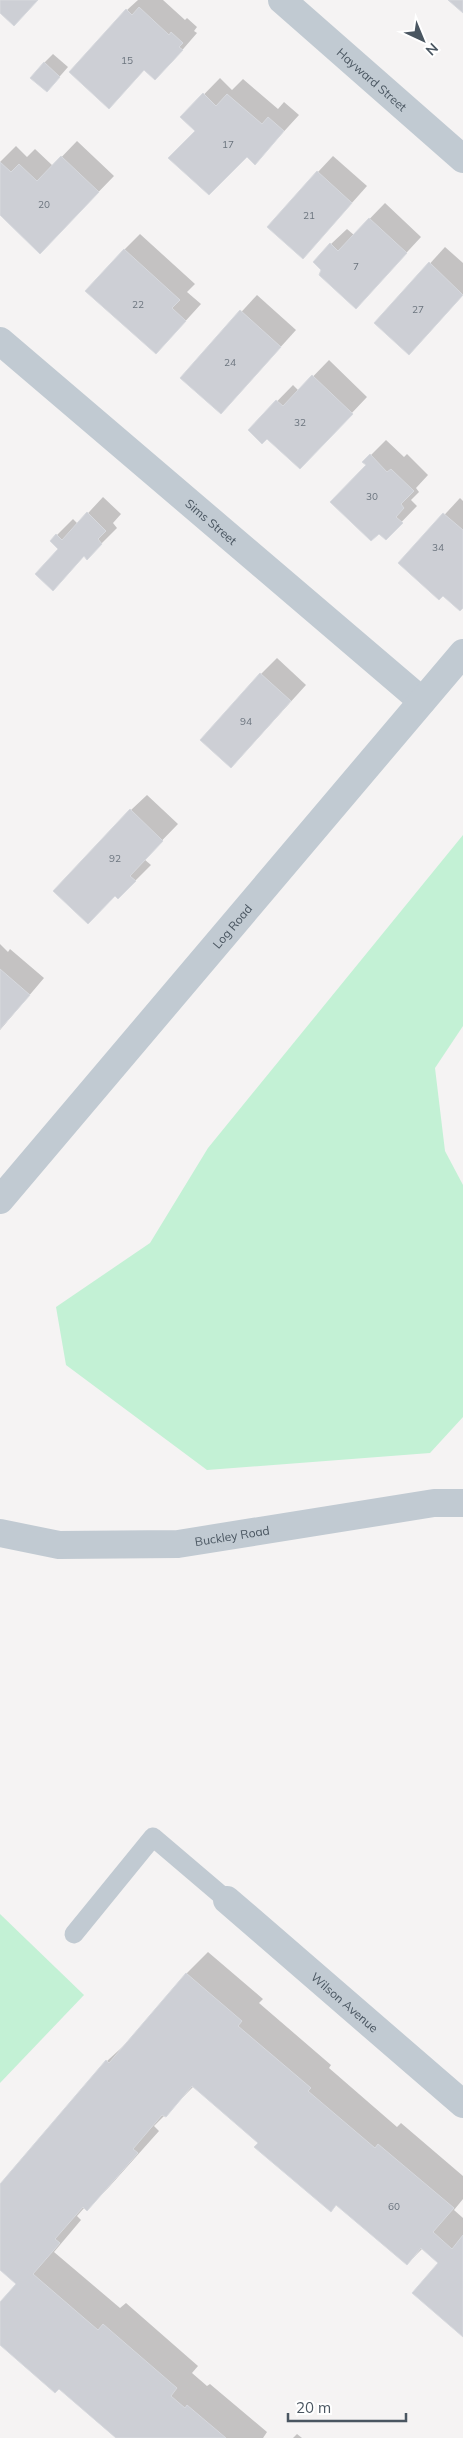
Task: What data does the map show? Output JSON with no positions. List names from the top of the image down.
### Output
{
  "streets": {
    "street": [
      "Hayward Street",
      "Sims Street",
      "Log Road",
      "Buckley Road",
      "Wilson Avenue"
    ]
  },
  "crossings": [
    ["Sims Street", "Log Road"]
  ],
  "house_numbers": [
    "15",
    "17",
    "20",
    "21",
    "7",
    "22",
    "27",
    "24",
    "32",
    "30",
    "34",
    "94",
    "92",
    "60"
  ],
  "scale_bar": "20 m",
  "north": "bottom right"
}
